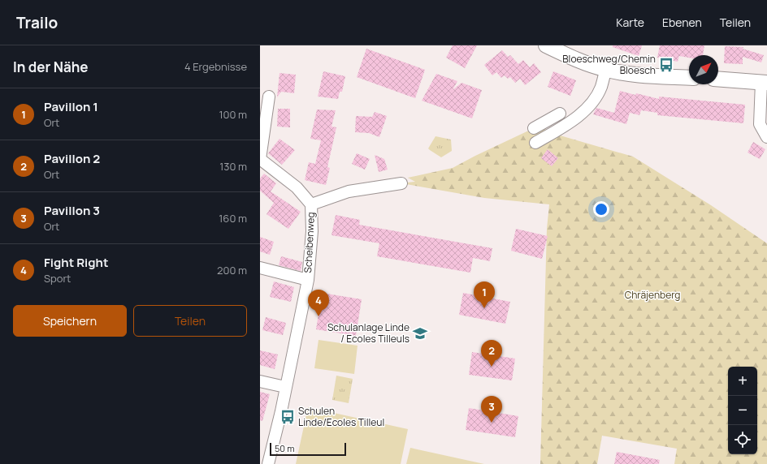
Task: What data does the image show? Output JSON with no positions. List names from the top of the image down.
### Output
{
  "streets": {
    "street": ["Scheibenweg"]
  },
  "parks": ["Chräjenberg"],
  "places": {
    "bus stop": ["Bloeschweg/Chemin Bloesch", "Schulen Linde/Ecoles Tilleul"],
    "school or university": ["Schulanlage Linde / Ecoles Tilleuls"]
  },
  "scale_bar": "50 m",
  "north": "top right",
  "page": {
    "header": "Trailo",
    "nav": ["Karte", "Ebenen", "Teilen"],
    "heading": ["In der Nähe", "4 Ergebnisse"],
    "list": [
      {
        "mark": "1",
        "name": "Pavillon 1",
        "note": "Ort",
        "value": "100 m"
      },
      {
        "mark": "2",
        "name": "Pavillon 2",
        "note": "Ort",
        "value": "130 m"
      },
      {
        "mark": "3",
        "name": "Pavillon 3",
        "note": "Ort",
        "value": "160 m"
      },
      {
        "mark": "4",
        "name": "Fight Right",
        "note": "Sport",
        "value": "200 m"
      }
    ],
    "pins": [
      "1",
      "4",
      "2",
      "3"
    ],
    "buttons": ["Speichern", "Teilen"],
    "map_buttons": ["+", "−"],
    "scale": "50 m"
  }
}
